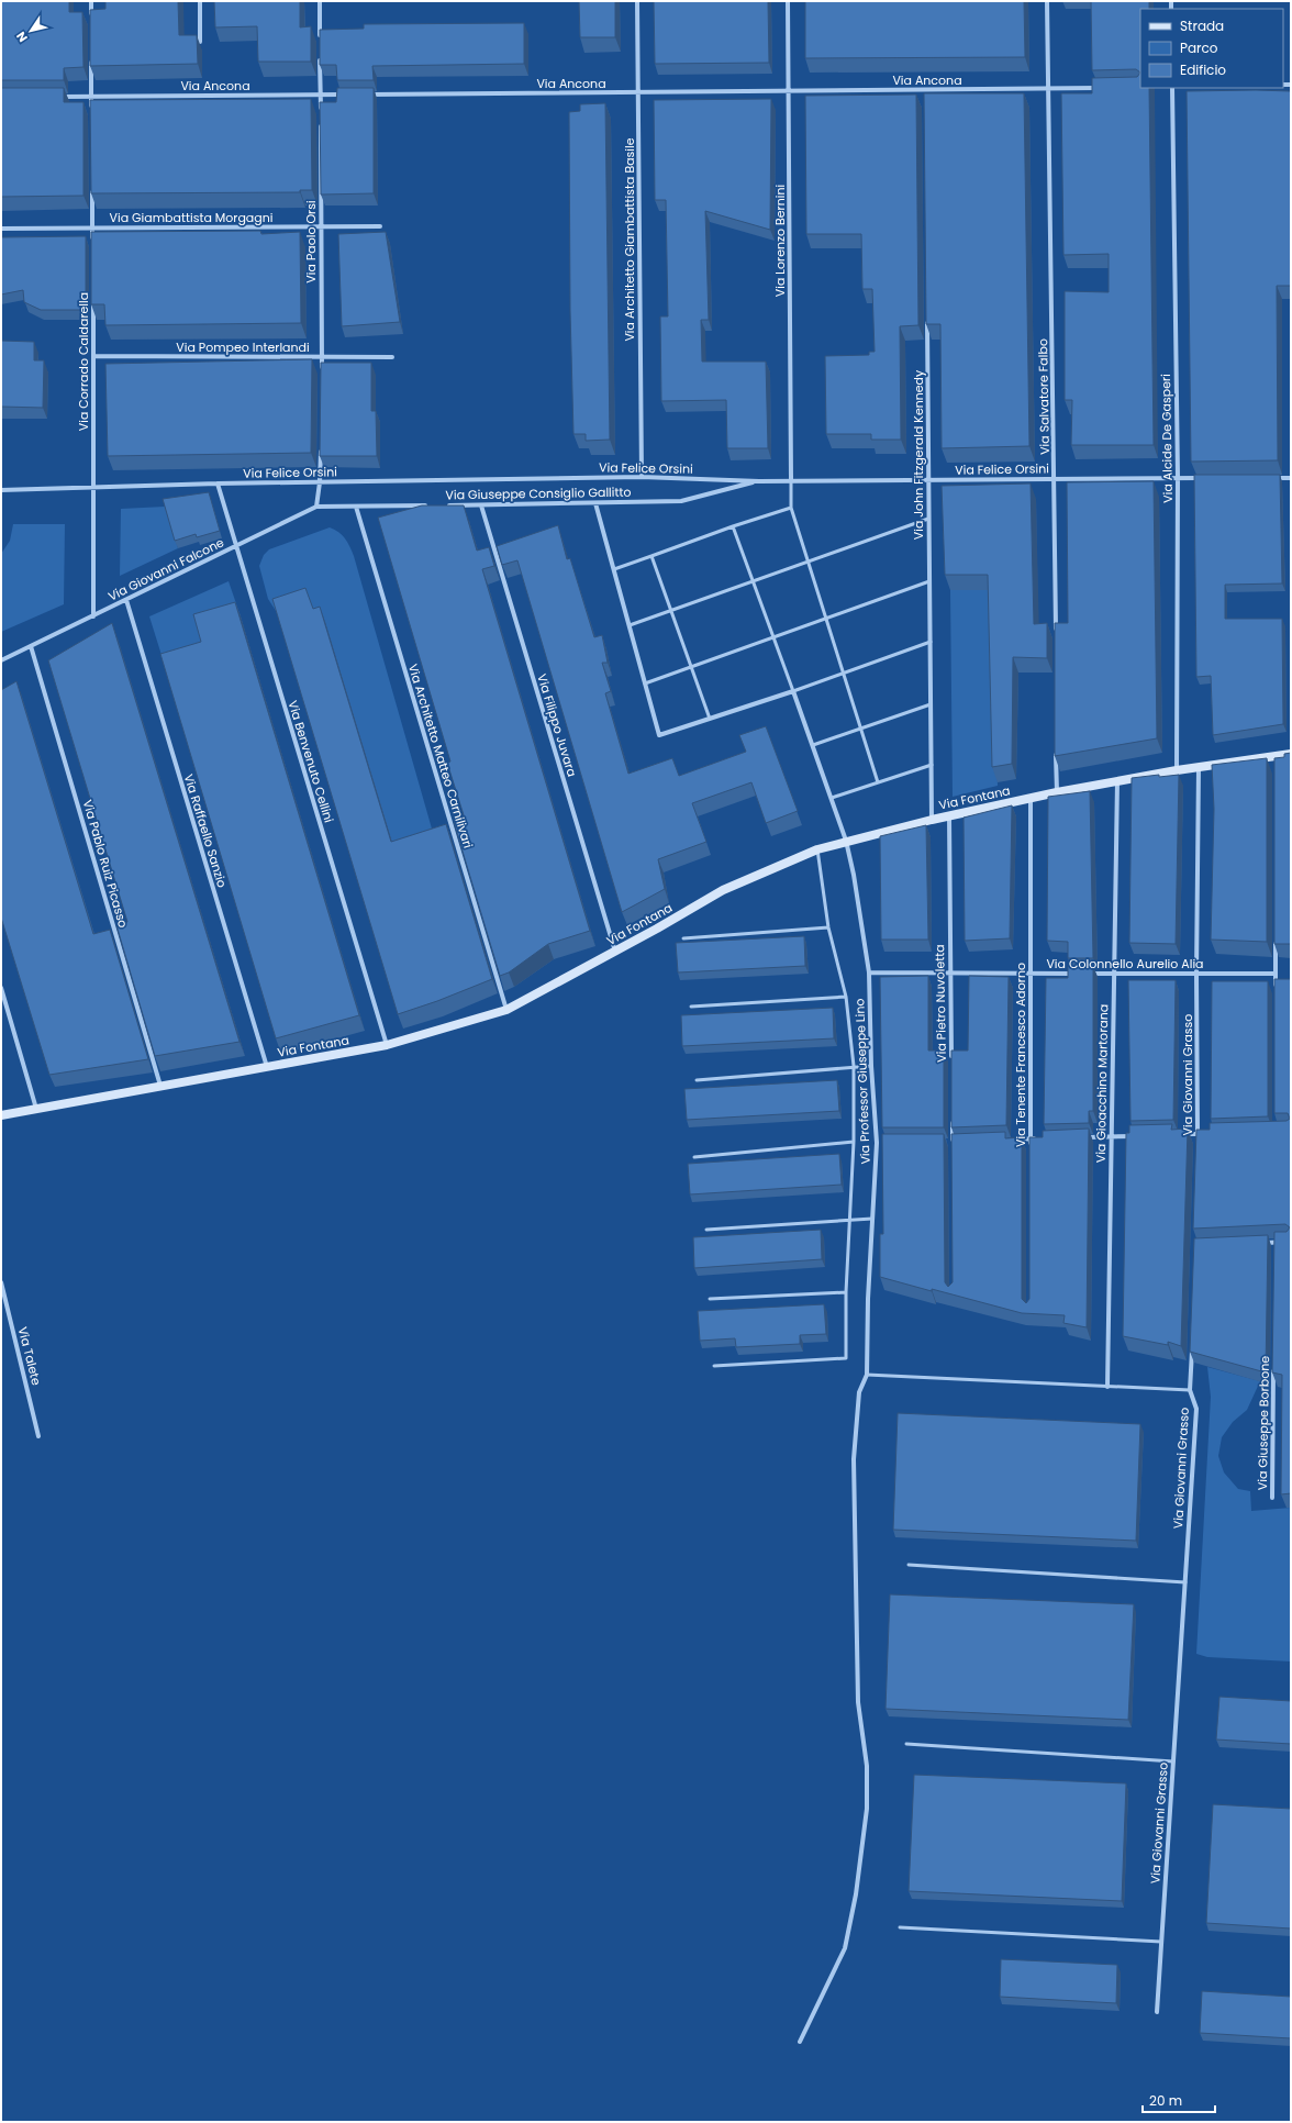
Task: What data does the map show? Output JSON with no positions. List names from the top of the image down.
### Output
{
  "streets": {
    "street": [
      "Via Ancona",
      "Via Giambattista Morgagni",
      "Via Architetto Giambattista Basile",
      "Via Lorenzo Bernini",
      "Via Paolo Orsi",
      "Via Pompeo Interlandi",
      "Via Corrado Caldarella",
      "Via Salvatore Falbo",
      "Via Alcide De Gasperi",
      "Via John Fitzgerald Kennedy",
      "Via Felice Orsini",
      "Via Giuseppe Consiglio Gallitto",
      "Via Giovanni Falcone",
      "Via Filippo Juvara",
      "Via Architetto Matteo Carnilivari",
      "Via Benvenuto Cellini",
      "Via Fontana",
      "Via Raffaello Sanzio",
      "Via Pablo Ruiz Picasso",
      "Via Colonnello Aurelio Alia",
      "Via Pietro Nuvoletta",
      "Via Tenente Francesco Adorno",
      "Via Giovanni Grasso",
      "Via Professor Giuseppe Lino",
      "Via Gioacchino Martorana",
      "Via Talete",
      "Via Giuseppe Borbone"
    ]
  },
  "crossings": [
    ["Via Ancona", "Via Architetto Giambattista Basile"],
    ["Via Ancona", "Via Lorenzo Bernini"],
    ["Via Ancona", "Via Salvatore Falbo"],
    ["Via Giambattista Morgagni", "Via Paolo Orsi"],
    ["Via Architetto Giambattista Basile", "Via Felice Orsini"],
    ["Via Lorenzo Bernini", "Via Felice Orsini"],
    ["Via Paolo Orsi", "Via Pompeo Interlandi"],
    ["Via Pompeo Interlandi", "Via Corrado Caldarella"],
    ["Via Corrado Caldarella", "Via Felice Orsini"],
    ["Via Corrado Caldarella", "Via Giovanni Falcone"],
    ["Via Salvatore Falbo", "Via Felice Orsini"],
    ["Via Alcide De Gasperi", "Via Felice Orsini"],
    ["Via Alcide De Gasperi", "Via Fontana"],
    ["Via John Fitzgerald Kennedy", "Via Felice Orsini"],
    ["Via John Fitzgerald Kennedy", "Via Fontana"],
    ["Via Felice Orsini", "Via Giuseppe Consiglio Gallitto"],
    ["Via Felice Orsini", "Via Benvenuto Cellini"],
    ["Via Giuseppe Consiglio Gallitto", "Via Giovanni Falcone"],
    ["Via Giuseppe Consiglio Gallitto", "Via Filippo Juvara"],
    ["Via Giuseppe Consiglio Gallitto", "Via Architetto Matteo Carnilivari"],
    ["Via Giovanni Falcone", "Via Benvenuto Cellini"],
    ["Via Giovanni Falcone", "Via Raffaello Sanzio"],
    ["Via Giovanni Falcone", "Via Pablo Ruiz Picasso"],
    ["Via Filippo Juvara", "Via Fontana"],
    ["Via Architetto Matteo Carnilivari", "Via Fontana"],
    ["Via Benvenuto Cellini", "Via Fontana"],
    ["Via Fontana", "Via Raffaello Sanzio"],
    ["Via Fontana", "Via Pablo Ruiz Picasso"],
    ["Via Fontana", "Via Pietro Nuvoletta"],
    ["Via Fontana", "Via Tenente Francesco Adorno"],
    ["Via Fontana", "Via Giovanni Grasso"],
    ["Via Fontana", "Via Professor Giuseppe Lino"],
    ["Via Fontana", "Via Gioacchino Martorana"],
    ["Via Colonnello Aurelio Alia", "Via Pietro Nuvoletta"],
    ["Via Colonnello Aurelio Alia", "Via Tenente Francesco Adorno"],
    ["Via Colonnello Aurelio Alia", "Via Giovanni Grasso"],
    ["Via Colonnello Aurelio Alia", "Via Professor Giuseppe Lino"],
    ["Via Colonnello Aurelio Alia", "Via Gioacchino Martorana"]
  ],
  "legend": ["Strada", "Parco", "Edificio"],
  "scale_bar": "20 m",
  "north": "bottom left"
}
